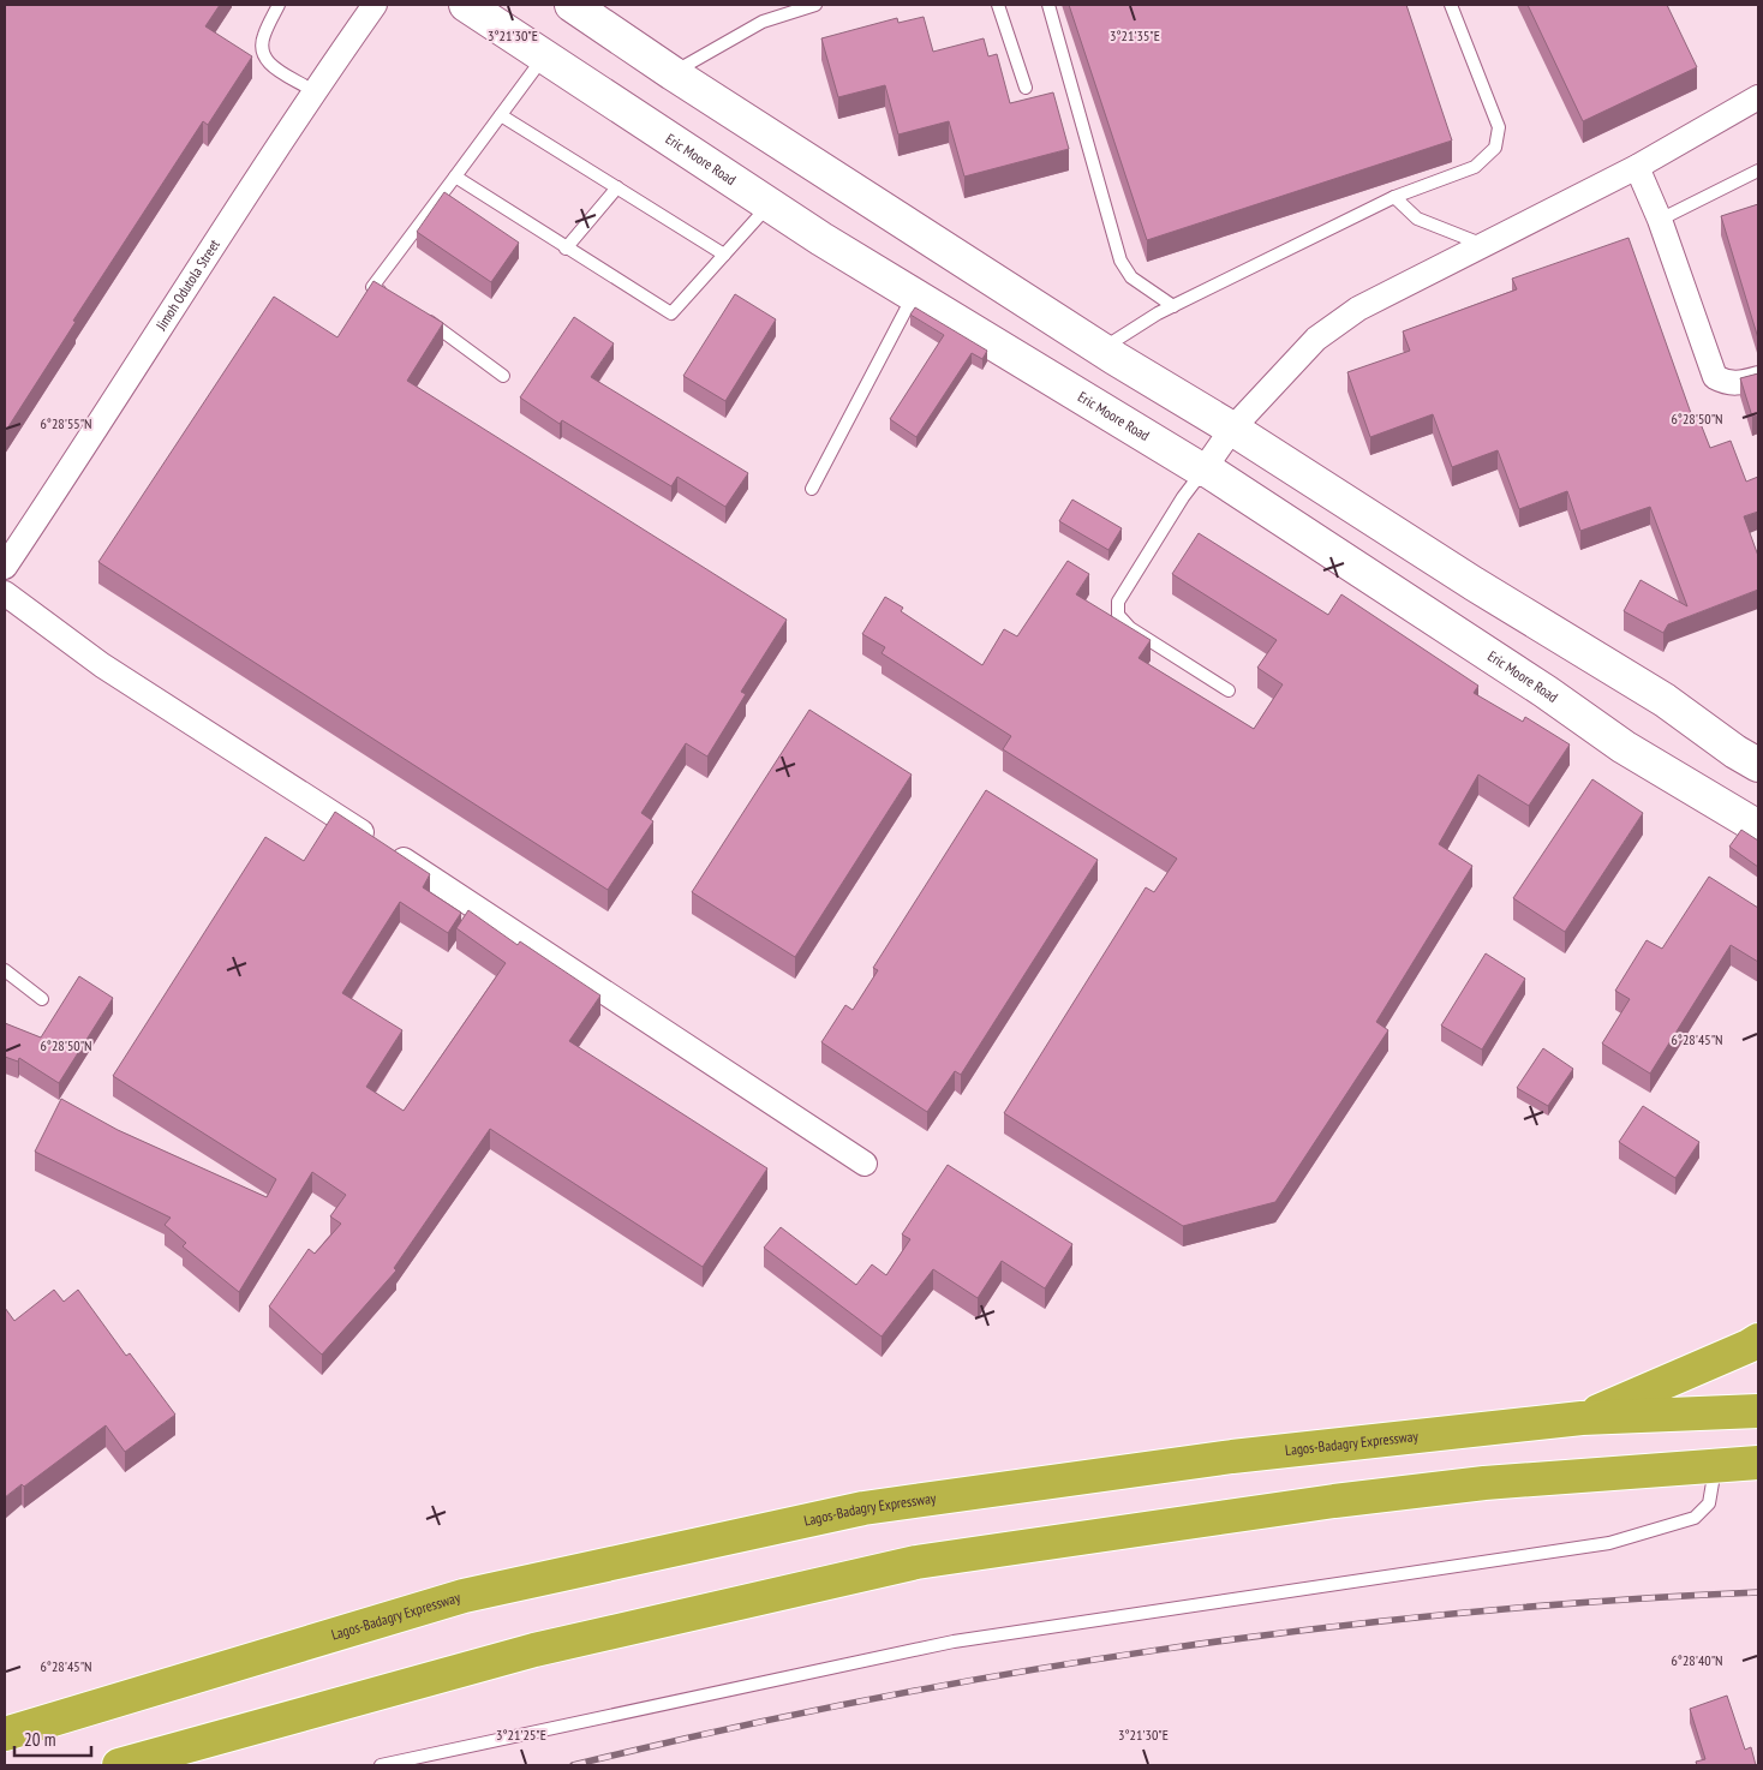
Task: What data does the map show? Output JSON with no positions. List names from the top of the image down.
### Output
{
  "streets": {
    "highway": ["Lagos-Badagry Expressway"],
    "street": ["Eric Moore Road", "Jimoh Odutola Street"]
  },
  "scale_bar": "20 m",
  "coordinates": [
    "3°21'30\"E",
    "3°21'35\"E",
    "6°28'50\"N",
    "6°28'55\"N",
    "6°28'45\"N",
    "6°28'40\"N",
    "3°21'25\"E"
  ]
}
